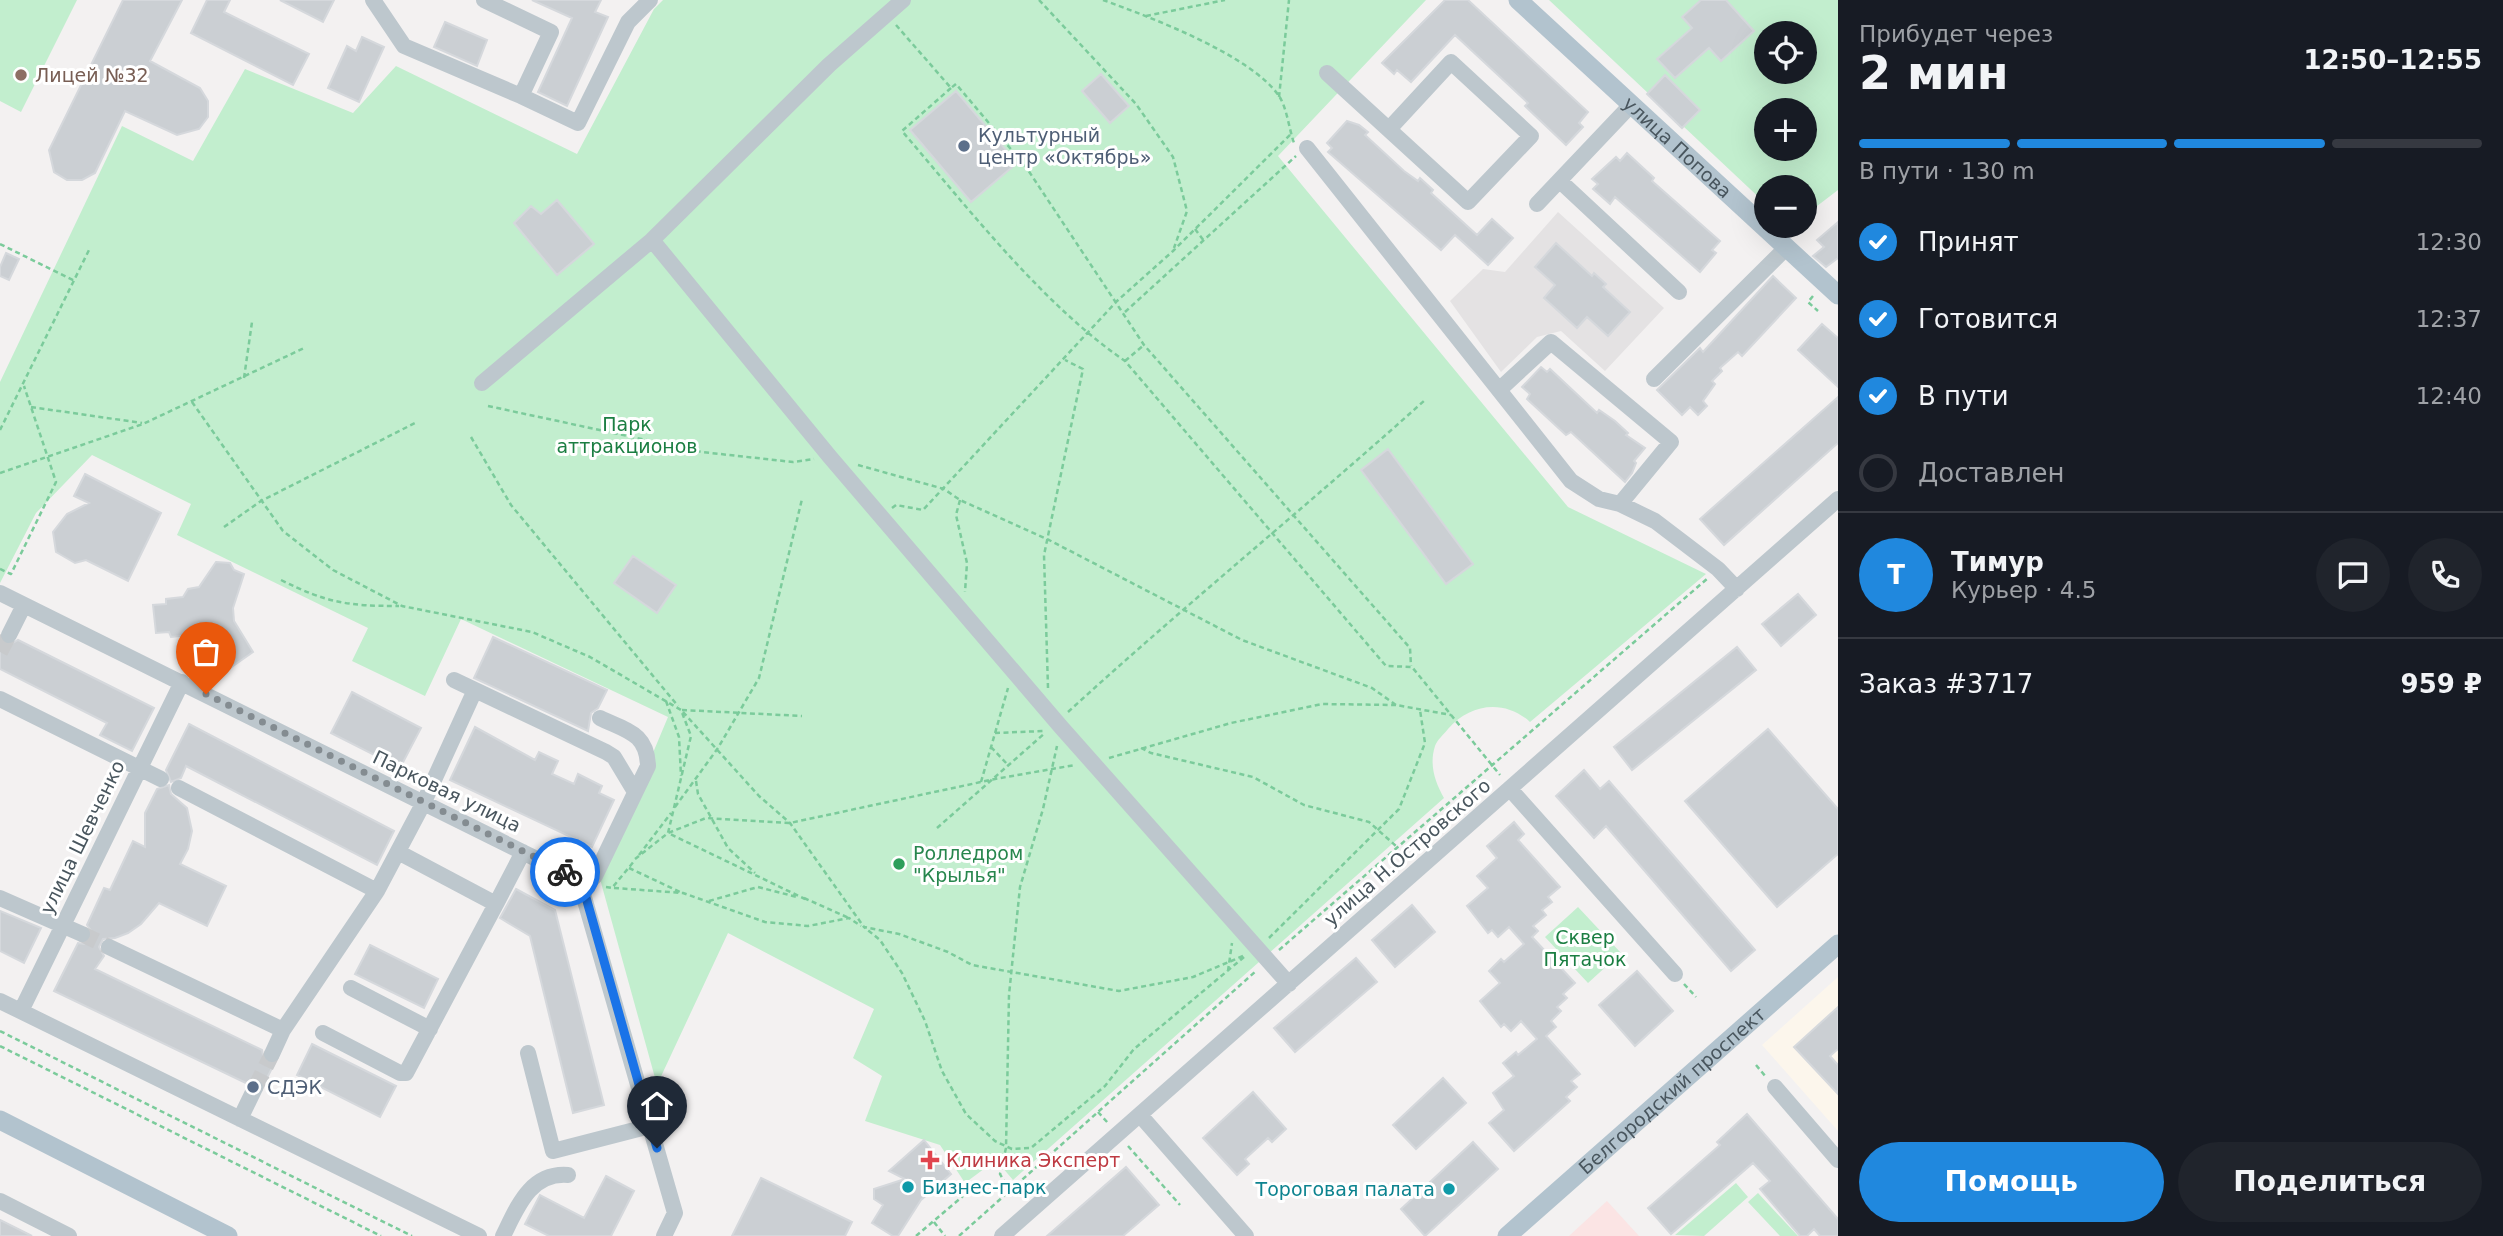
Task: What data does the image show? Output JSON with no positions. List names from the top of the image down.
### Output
{
  "streets": {
    "main road": ["улица Попова", "Белгородский проспект"],
    "street": ["Парковая улица", "улица Шевченко", "улица Н.Островского"]
  },
  "crossings": [
    ["Парковая улица", "улица Шевченко"]
  ],
  "parks": ["Парк аттракционов", "Сквер Пятачок"],
  "places": {
    "other": [
      "Лицей №32",
      "Культурный центр «Октябрь»",
      "Ролледром \"Крылья\"",
      "СДЭК",
      "Бизнес-парк",
      "Тороговая палата"
    ],
    "health": ["Клиника Эксперт"]
  },
  "page": {
    "heading": ["2 мин", "Прибудет через", "12:50–12:55"],
    "panel": [
      "Тимур",
      "Курьер · 4.5",
      "Заказ #3717",
      "959 ₽"
    ],
    "map_buttons": ["+", "−"],
    "bar": "В пути · 130 m",
    "list": [
      ["Принят", "12:30"],
      ["Готовится", "12:37"],
      ["В пути", "12:40"],
      "Доставлен"
    ],
    "round": "Т",
    "buttons": ["Помощь", "Поделиться"]
  }
}
